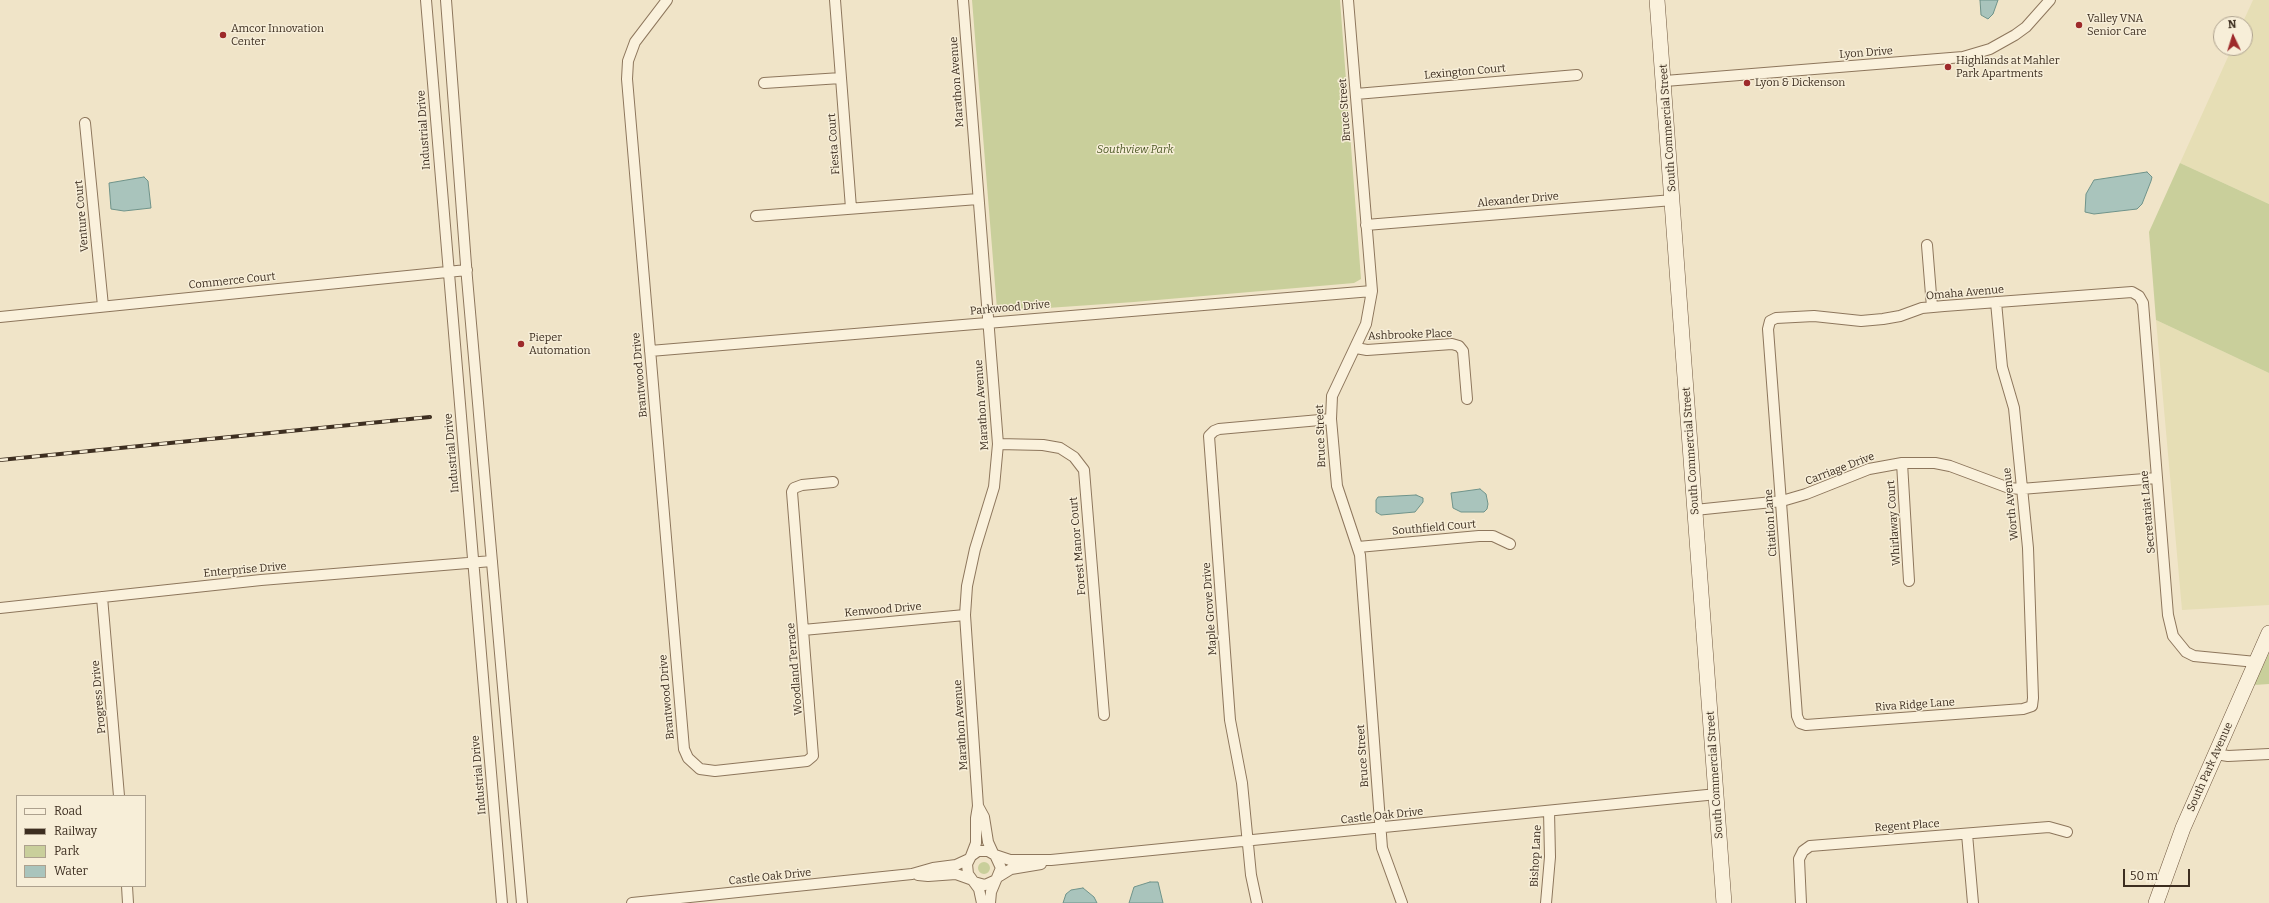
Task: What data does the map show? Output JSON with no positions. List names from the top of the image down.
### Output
{
  "streets": {
    "main road": ["South Commercial Street", "South Park Avenue"],
    "street": [
      "Lyon Drive",
      "Lexington Court",
      "Marathon Avenue",
      "Bruce Street",
      "Industrial Drive",
      "Fiesta Court",
      "Alexander Drive",
      "Venture Court",
      "Commerce Court",
      "Omaha Avenue",
      "Parkwood Drive",
      "Ashbrooke Place",
      "Brantwood Drive",
      "Carriage Drive",
      "Worth Avenue",
      "Secretariat Lane",
      "Citation Lane",
      "Whirlaway Court",
      "Southfield Court",
      "Forest Manor Court",
      "Enterprise Drive",
      "Maple Grove Drive",
      "Kenwood Drive",
      "Woodland Terrace",
      "Progress Drive",
      "Riva Ridge Lane",
      "Castle Oak Drive",
      "Regent Place",
      "Bishop Lane"
    ]
  },
  "crossings": [
    ["Lyon Drive", "South Commercial Street"],
    ["Lexington Court", "Bruce Street"],
    ["Marathon Avenue", "Parkwood Drive"],
    ["Marathon Avenue", "Forest Manor Court"],
    ["Marathon Avenue", "Kenwood Drive"],
    ["Marathon Avenue", "Castle Oak Drive"],
    ["Bruce Street", "Alexander Drive"],
    ["Bruce Street", "Parkwood Drive"],
    ["Bruce Street", "Ashbrooke Place"],
    ["Bruce Street", "Southfield Court"],
    ["Bruce Street", "Maple Grove Drive"],
    ["Bruce Street", "Castle Oak Drive"],
    ["South Commercial Street", "Alexander Drive"],
    ["South Commercial Street", "Carriage Drive"],
    ["South Commercial Street", "Castle Oak Drive"],
    ["Industrial Drive", "Commerce Court"],
    ["Industrial Drive", "Enterprise Drive"],
    ["Venture Court", "Commerce Court"],
    ["Omaha Avenue", "Worth Avenue"],
    ["Omaha Avenue", "Secretariat Lane"],
    ["Omaha Avenue", "Citation Lane"],
    ["Parkwood Drive", "Brantwood Drive"],
    ["Brantwood Drive", "Woodland Terrace"],
    ["Carriage Drive", "Worth Avenue"],
    ["Carriage Drive", "Secretariat Lane"],
    ["Carriage Drive", "Citation Lane"],
    ["Carriage Drive", "Whirlaway Court"],
    ["Worth Avenue", "Riva Ridge Lane"],
    ["Secretariat Lane", "South Park Avenue"],
    ["Citation Lane", "Riva Ridge Lane"],
    ["Enterprise Drive", "Progress Drive"],
    ["Maple Grove Drive", "Castle Oak Drive"],
    ["Kenwood Drive", "Woodland Terrace"],
    ["Castle Oak Drive", "Bishop Lane"]
  ],
  "parks": ["Southview Park"],
  "places": [
    "Valley VNA Senior Care",
    "Amcor Innovation Center",
    "Highlands at Mahler Park Apartments",
    "Lyon & Dickenson",
    "Pieper Automation"
  ],
  "legend": [
    "Road",
    "Railway",
    "Park",
    "Water"
  ],
  "scale_bar": "50 m",
  "north": "top"
}
